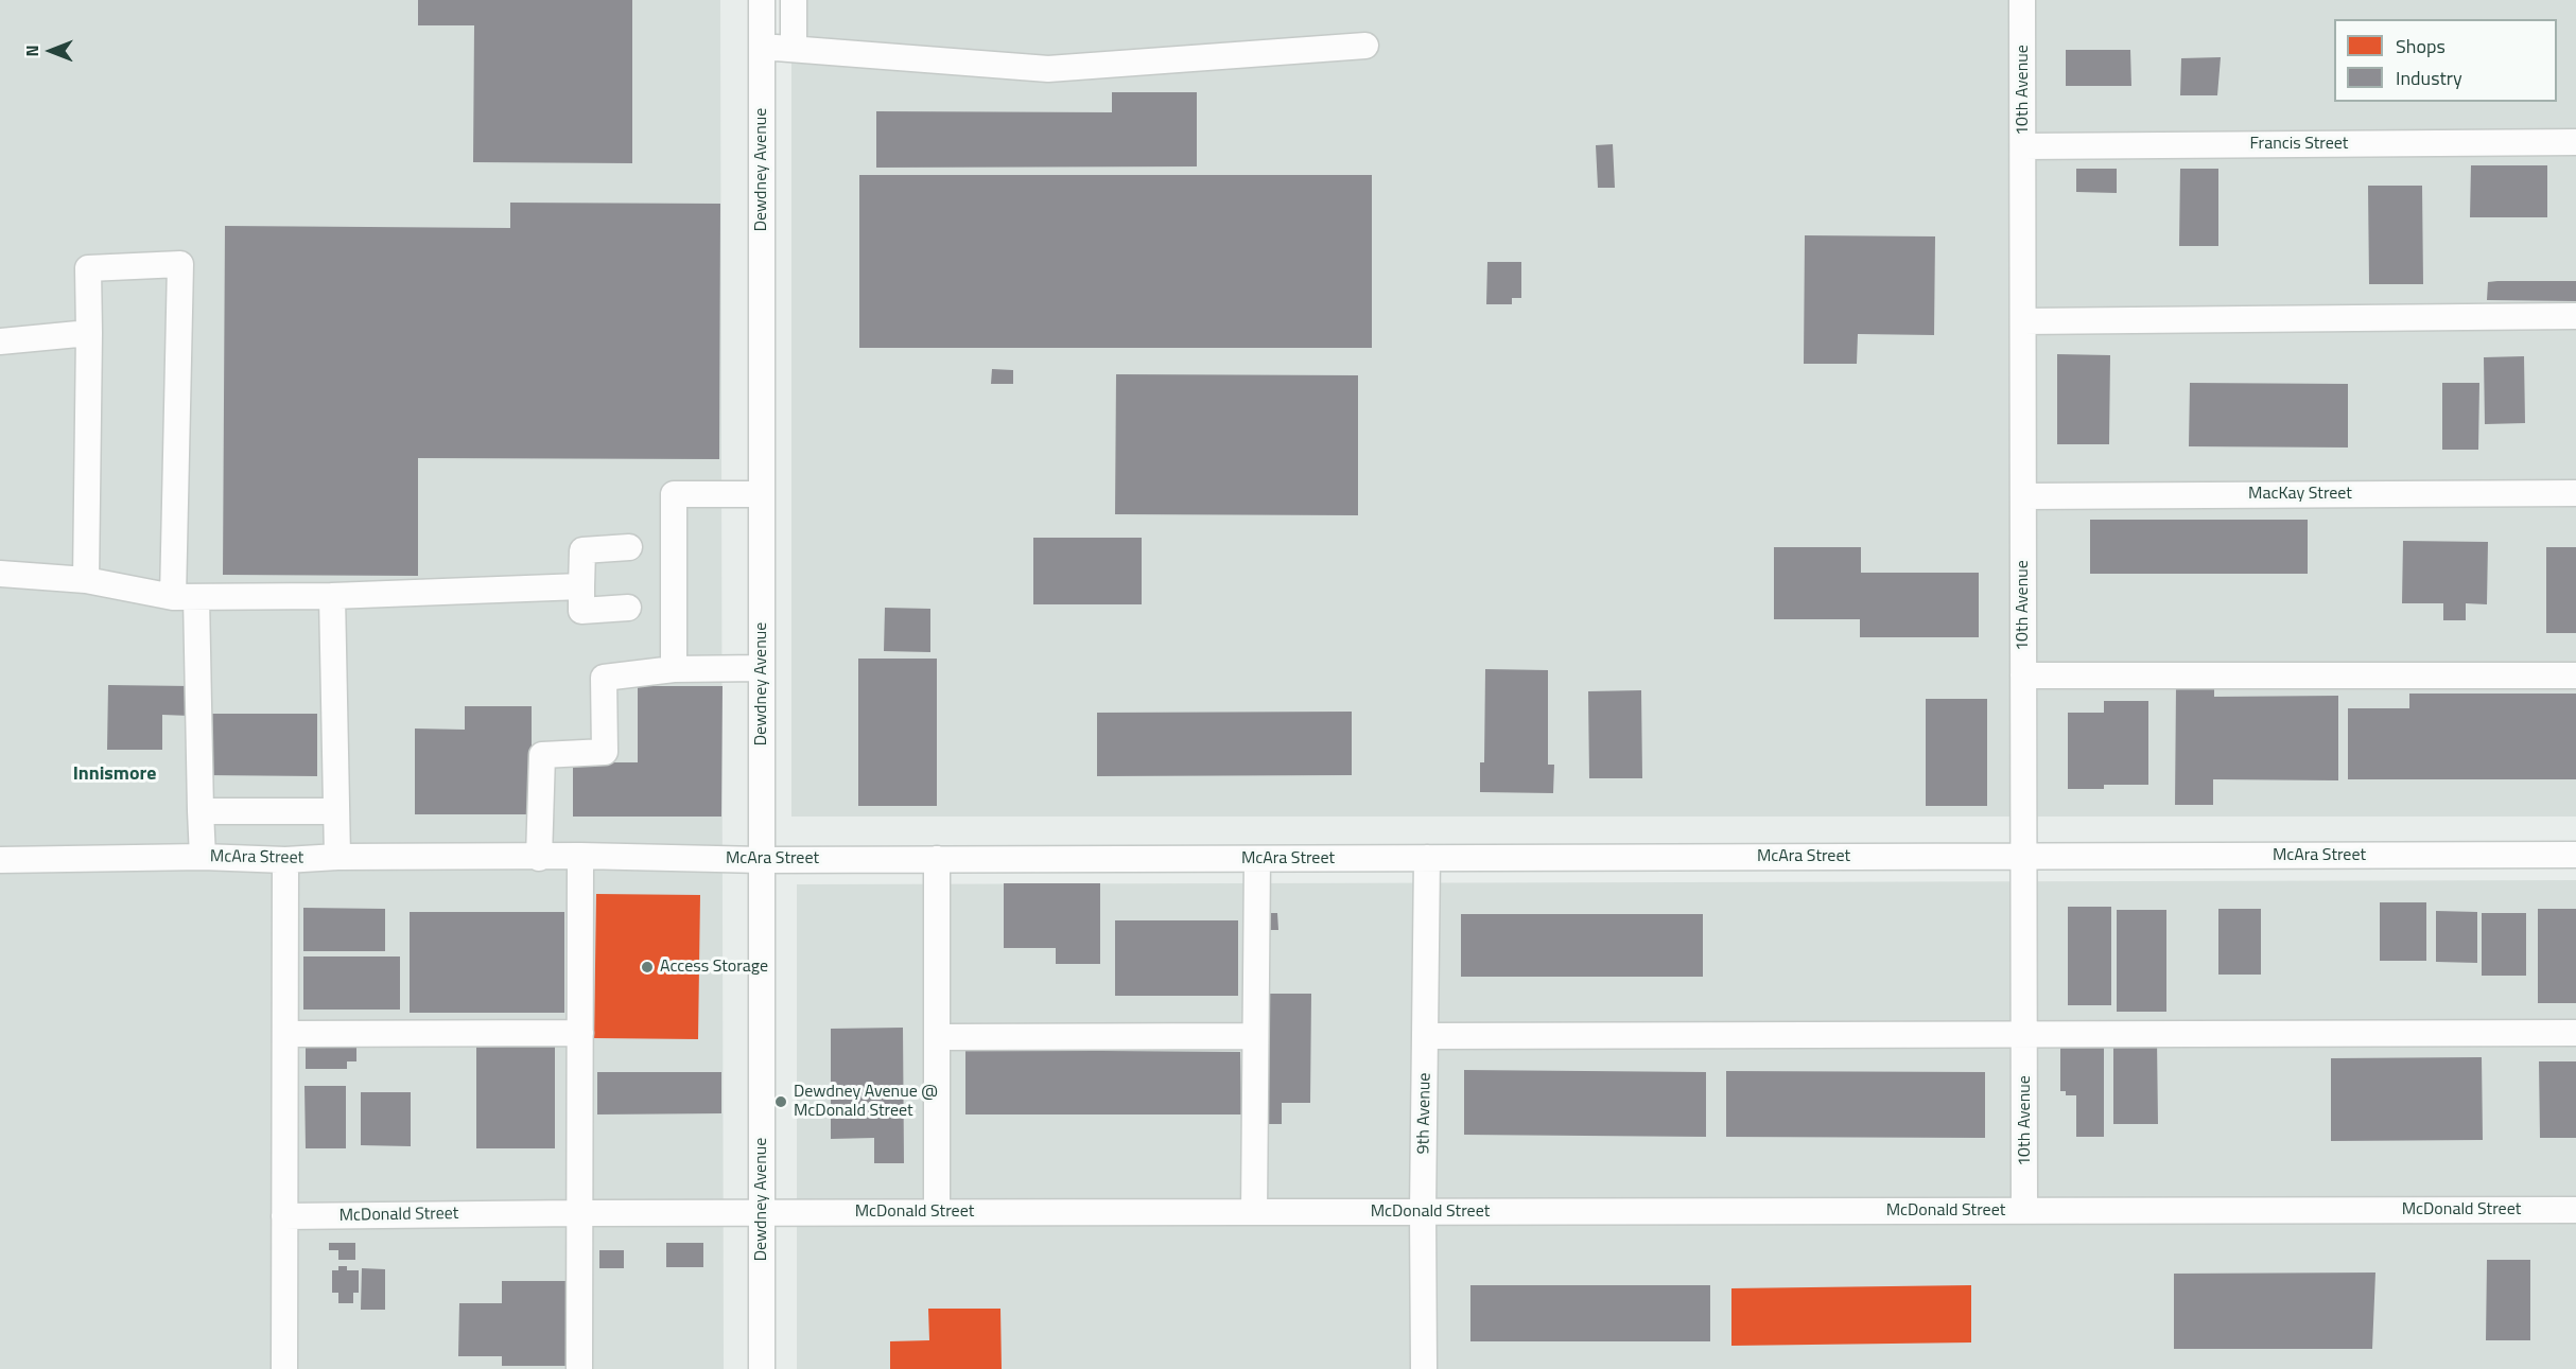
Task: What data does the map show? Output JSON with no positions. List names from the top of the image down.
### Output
{
  "streets": {
    "street": [
      "10th Avenue",
      "Francis Street",
      "Dewdney Avenue",
      "MacKay Street",
      "McAra Street",
      "9th Avenue",
      "McDonald Street"
    ]
  },
  "crossings": [
    ["10th Avenue", "Francis Street"],
    ["10th Avenue", "MacKay Street"],
    ["10th Avenue", "McAra Street"],
    ["10th Avenue", "McDonald Street"],
    ["Dewdney Avenue", "McAra Street"],
    ["Dewdney Avenue", "McDonald Street"],
    ["McAra Street", "9th Avenue"],
    ["9th Avenue", "McDonald Street"]
  ],
  "districts": ["Innismore"],
  "places": ["Access Storage", "Dewdney Avenue @ McDonald Street"],
  "legend": ["Shops", "Industry"],
  "north": "left"
}
